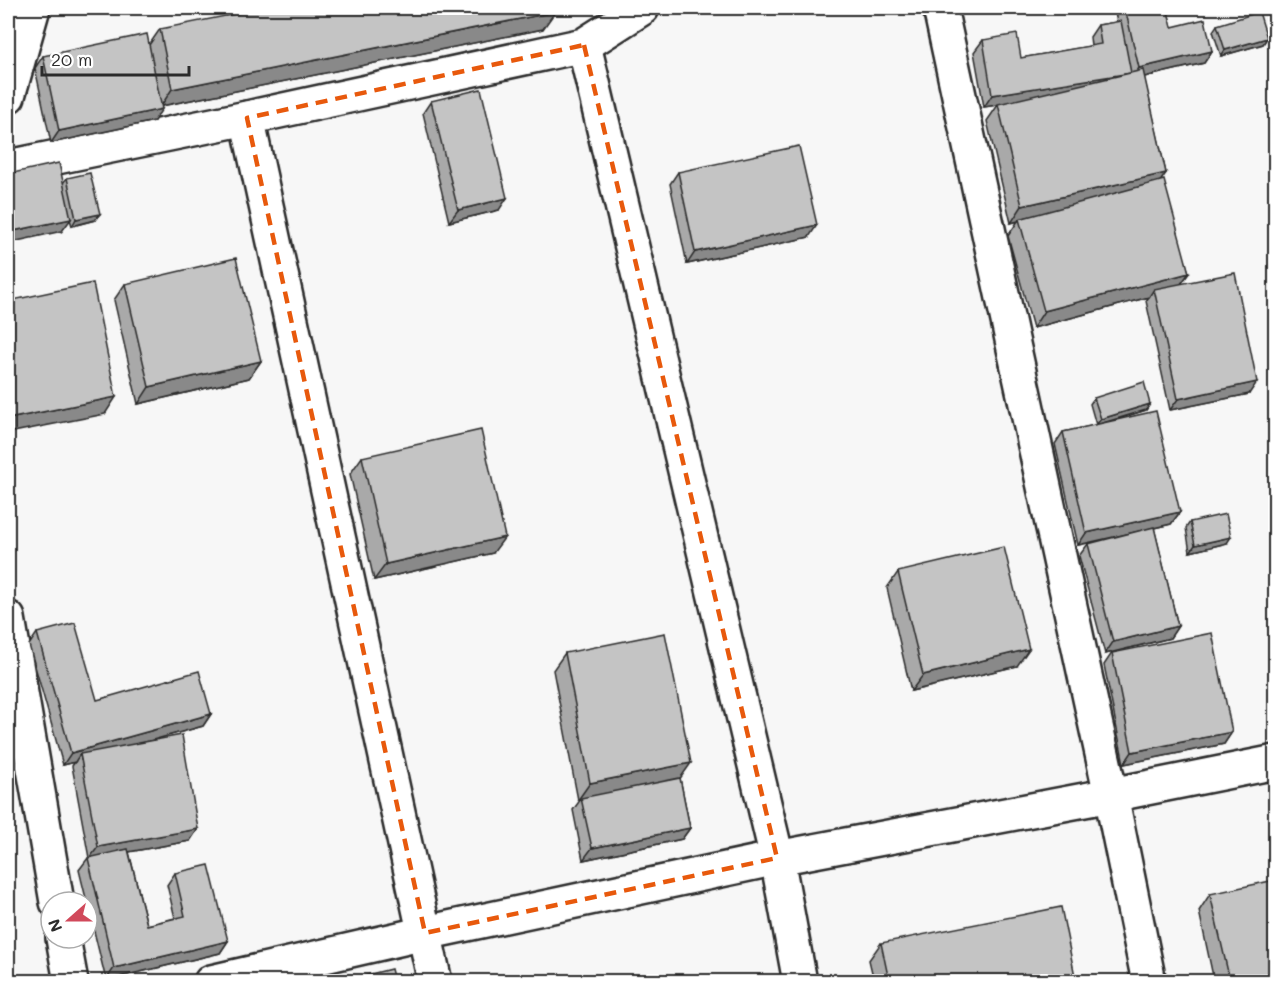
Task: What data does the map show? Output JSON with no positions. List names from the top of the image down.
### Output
{
  "scale_bar": "20 m",
  "north": "left"
}
